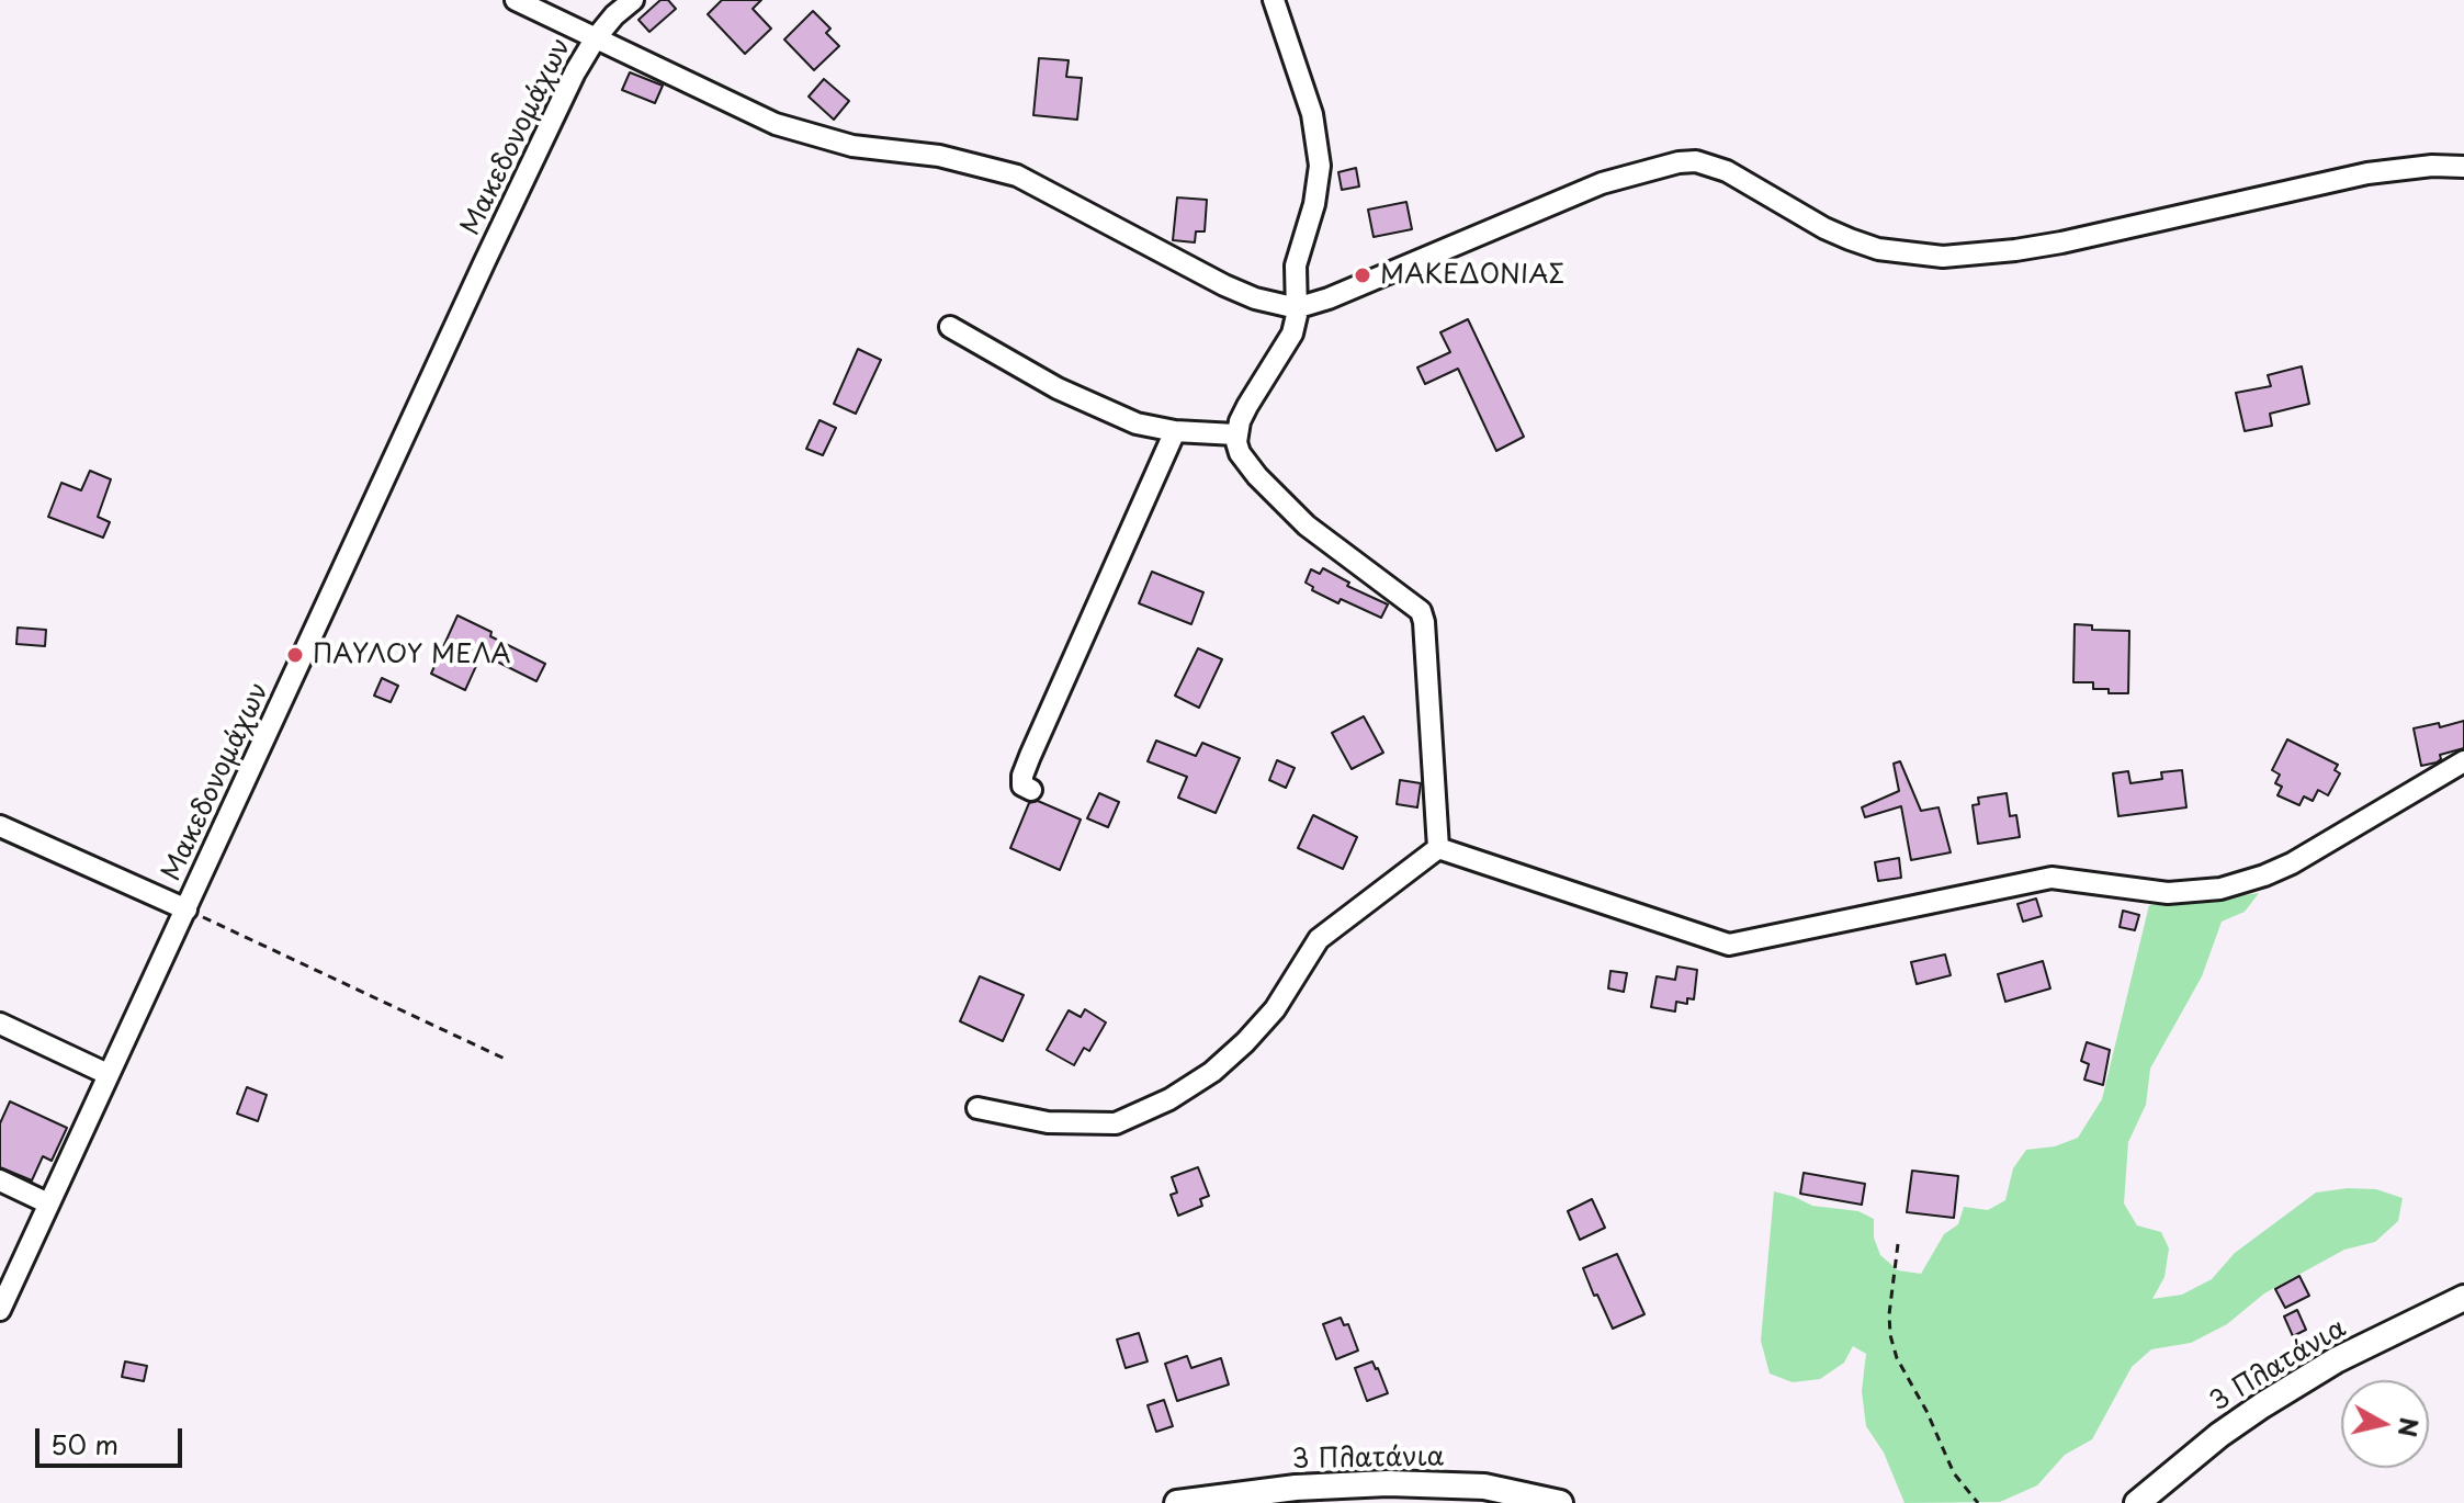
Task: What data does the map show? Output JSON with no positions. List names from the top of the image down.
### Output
{
  "streets": {
    "street": ["Μακεδονομάχων", "3 Πλατάνια"]
  },
  "places": ["ΜΑΚΕΔΟΝΙΑΣ", "ΠΑΥΛΟΥ ΜΕΛΑ"],
  "scale_bar": "50 m",
  "north": "right"
}
